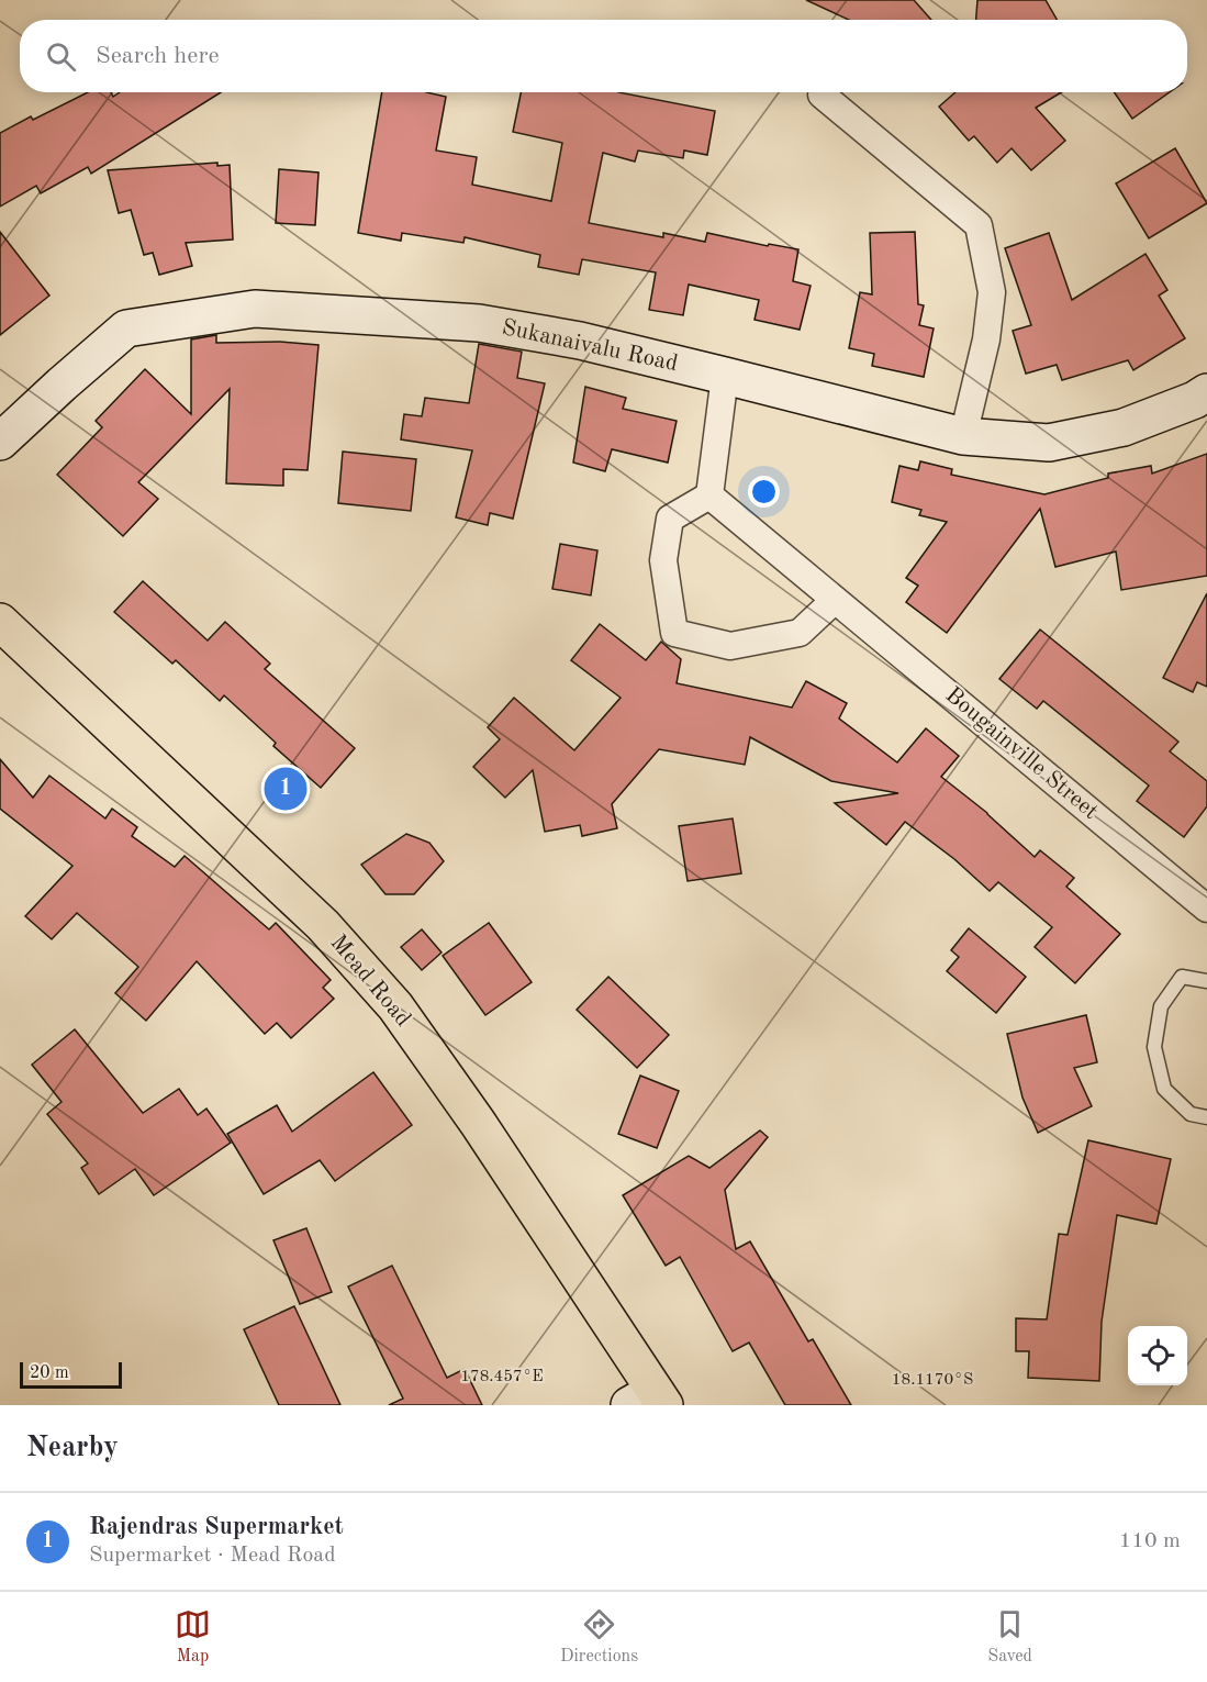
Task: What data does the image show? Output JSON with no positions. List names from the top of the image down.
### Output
{
  "streets": {
    "main road": ["Sukanaivalu Road", "Mead Road"],
    "street": ["Bougainville Street"]
  },
  "scale_bar": "20 m",
  "page": {
    "search": "Search here",
    "pins": "1",
    "scale": "20 m",
    "heading": "Nearby",
    "list": [
      {
        "mark": "1",
        "name": "Rajendras Supermarket",
        "note": "Supermarket · Mead Road",
        "value": "110 m"
      }
    ],
    "nav": ["Map", "Directions", "Saved"]
  },
  "coordinates": ["178.457°E", "18.1170°S"]
}
